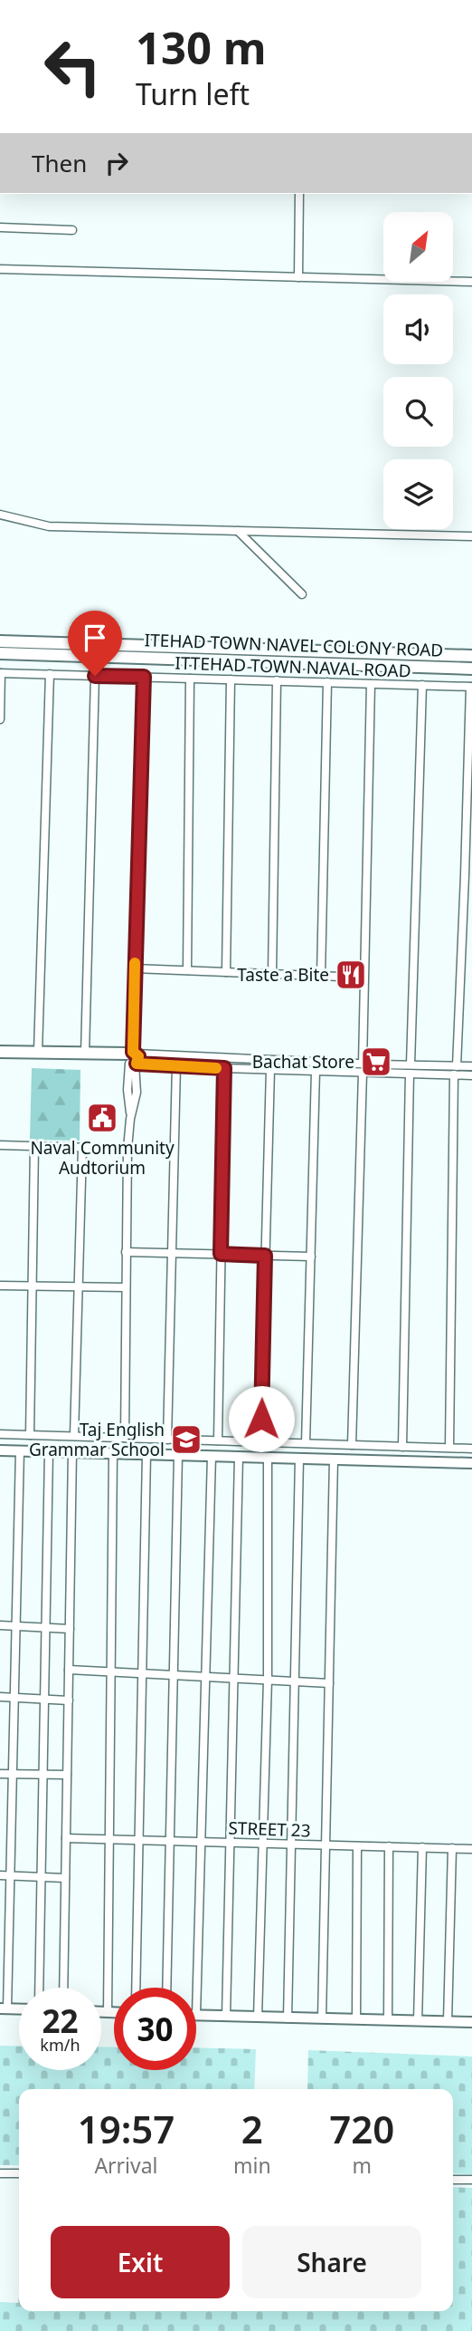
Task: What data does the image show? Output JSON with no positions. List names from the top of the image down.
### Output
{
  "streets": {
    "main road": ["ITEHAD TOWN NAVEL COLONY ROAD"],
    "street": ["ITTEHAD TOWN NAVAL ROAD", "STREET 23"]
  },
  "places": {
    "restaurant": ["Taste a Bite"],
    "supermarket": ["Bachat Store"],
    "public building": ["Naval Community Audtorium"],
    "school or university": ["Taj English Grammar School"]
  },
  "north": "top right",
  "page": {
    "turn": ["130 m", "Turn left"],
    "then": "Then",
    "speed": "22 km/h",
    "limit": "30",
    "eta": [
      "19:57",
      "Arrival",
      "2",
      "min",
      "720",
      "m"
    ],
    "buttons": ["Exit", "Share"]
  }
}
